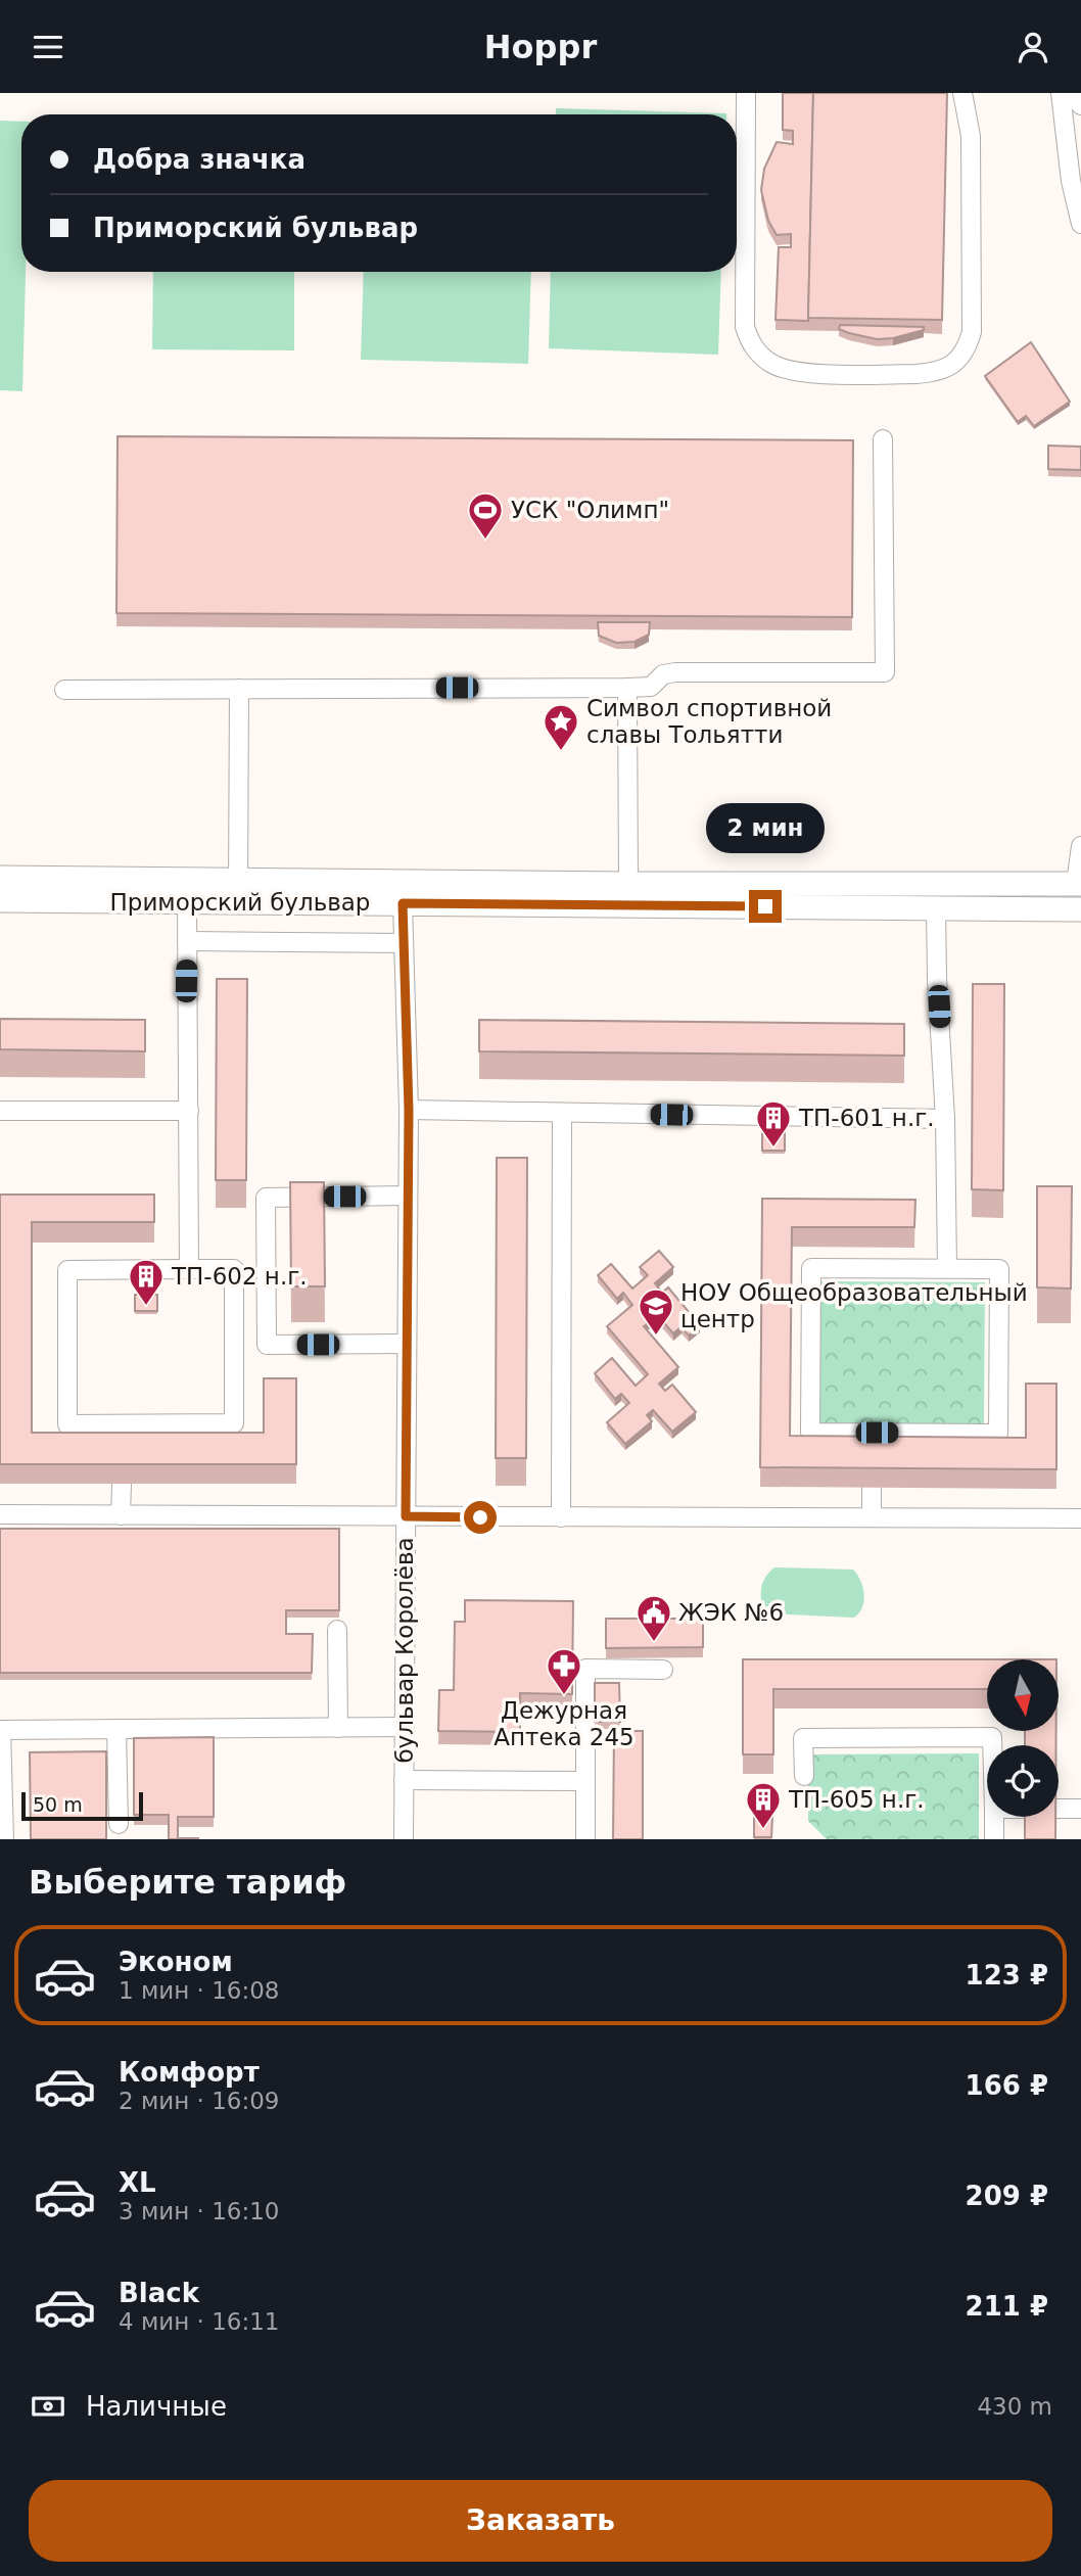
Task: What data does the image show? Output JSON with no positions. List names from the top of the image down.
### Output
{
  "streets": {
    "main road": ["Приморский бульвар"],
    "street": ["бульвар Королёва"]
  },
  "crossings": [
    ["Приморский бульвар", "бульвар Королёва"]
  ],
  "places": {
    "sports": ["УСК \"Олимп\""],
    "place": ["Символ спортивной славы Тольятти"],
    "building": ["ТП-601 н.г.", "ТП-602 н.г.", "ТП-605 н.г."],
    "school or university": ["НОУ Общеобразовательный центр"],
    "public building": ["ЖЭК №6"],
    "pharmacy": ["Дежурная Аптека 245"]
  },
  "scale_bar": "50 m",
  "north": "bottom",
  "page": {
    "header": "Hoppr",
    "banner": ["Добра значка", "Приморский бульвар"],
    "bubble": "2 мин",
    "scale": "50 m",
    "heading": "Выберите тариф",
    "list": [
      {
        "name": "Эконом",
        "note": "1 мин · 16:08",
        "value": "123 ₽"
      },
      {
        "name": "Комфорт",
        "note": "2 мин · 16:09",
        "value": "166 ₽"
      },
      {
        "name": "XL",
        "note": "3 мин · 16:10",
        "value": "209 ₽"
      },
      {
        "name": "Black",
        "note": "4 мин · 16:11",
        "value": "211 ₽"
      }
    ],
    "pay": ["Наличные", "430 m"],
    "buttons": "Заказать"
  }
}
